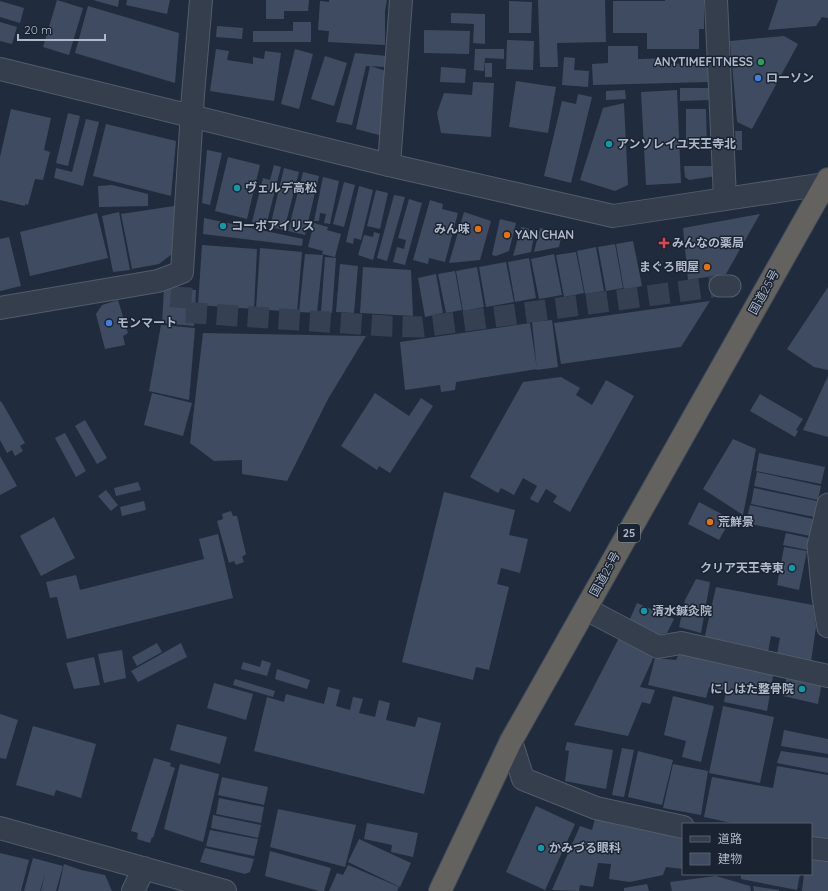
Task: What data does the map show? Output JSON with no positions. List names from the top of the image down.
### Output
{
  "streets": {
    "highway": ["国道25号", "25"]
  },
  "places": {
    "other": [
      "ANYTIMEFITNESS",
      "ローソン",
      "アンソレイユ天王寺北",
      "ヴェルデ高松",
      "コーポアイリス",
      "みん味",
      "YAN CHAN",
      "まぐろ問屋",
      "モンマート",
      "荒鮮景",
      "クリア天王寺東",
      "清水鍼灸院",
      "にしはた整骨院",
      "かみづる眼科"
    ],
    "health": ["みんなの薬局"]
  },
  "legend": ["道路", "建物"],
  "scale_bar": "20 m"
}
